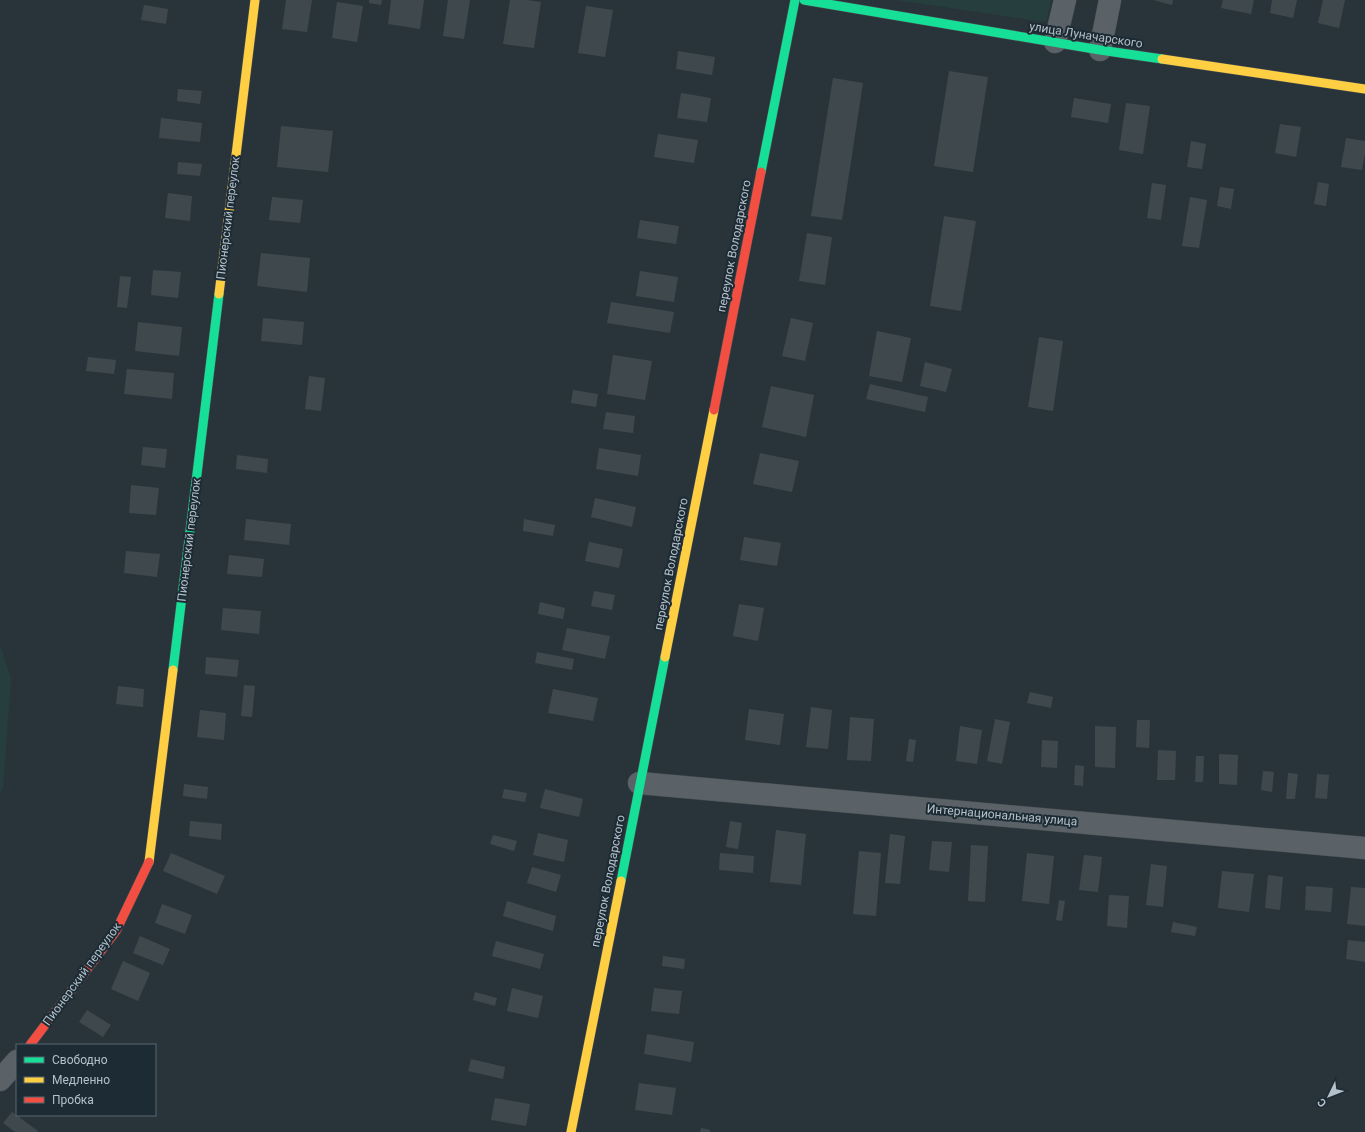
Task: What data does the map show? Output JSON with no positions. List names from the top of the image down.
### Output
{
  "streets": {
    "street": [
      "улица Луначарского",
      "Пионерский переулок",
      "переулок Володарского",
      "Интернациональная улица"
    ]
  },
  "crossings": [
    ["переулок Володарского", "Интернациональная улица"]
  ],
  "legend": ["Свободно", "Медленно", "Пробка"],
  "north": "bottom left"
}
